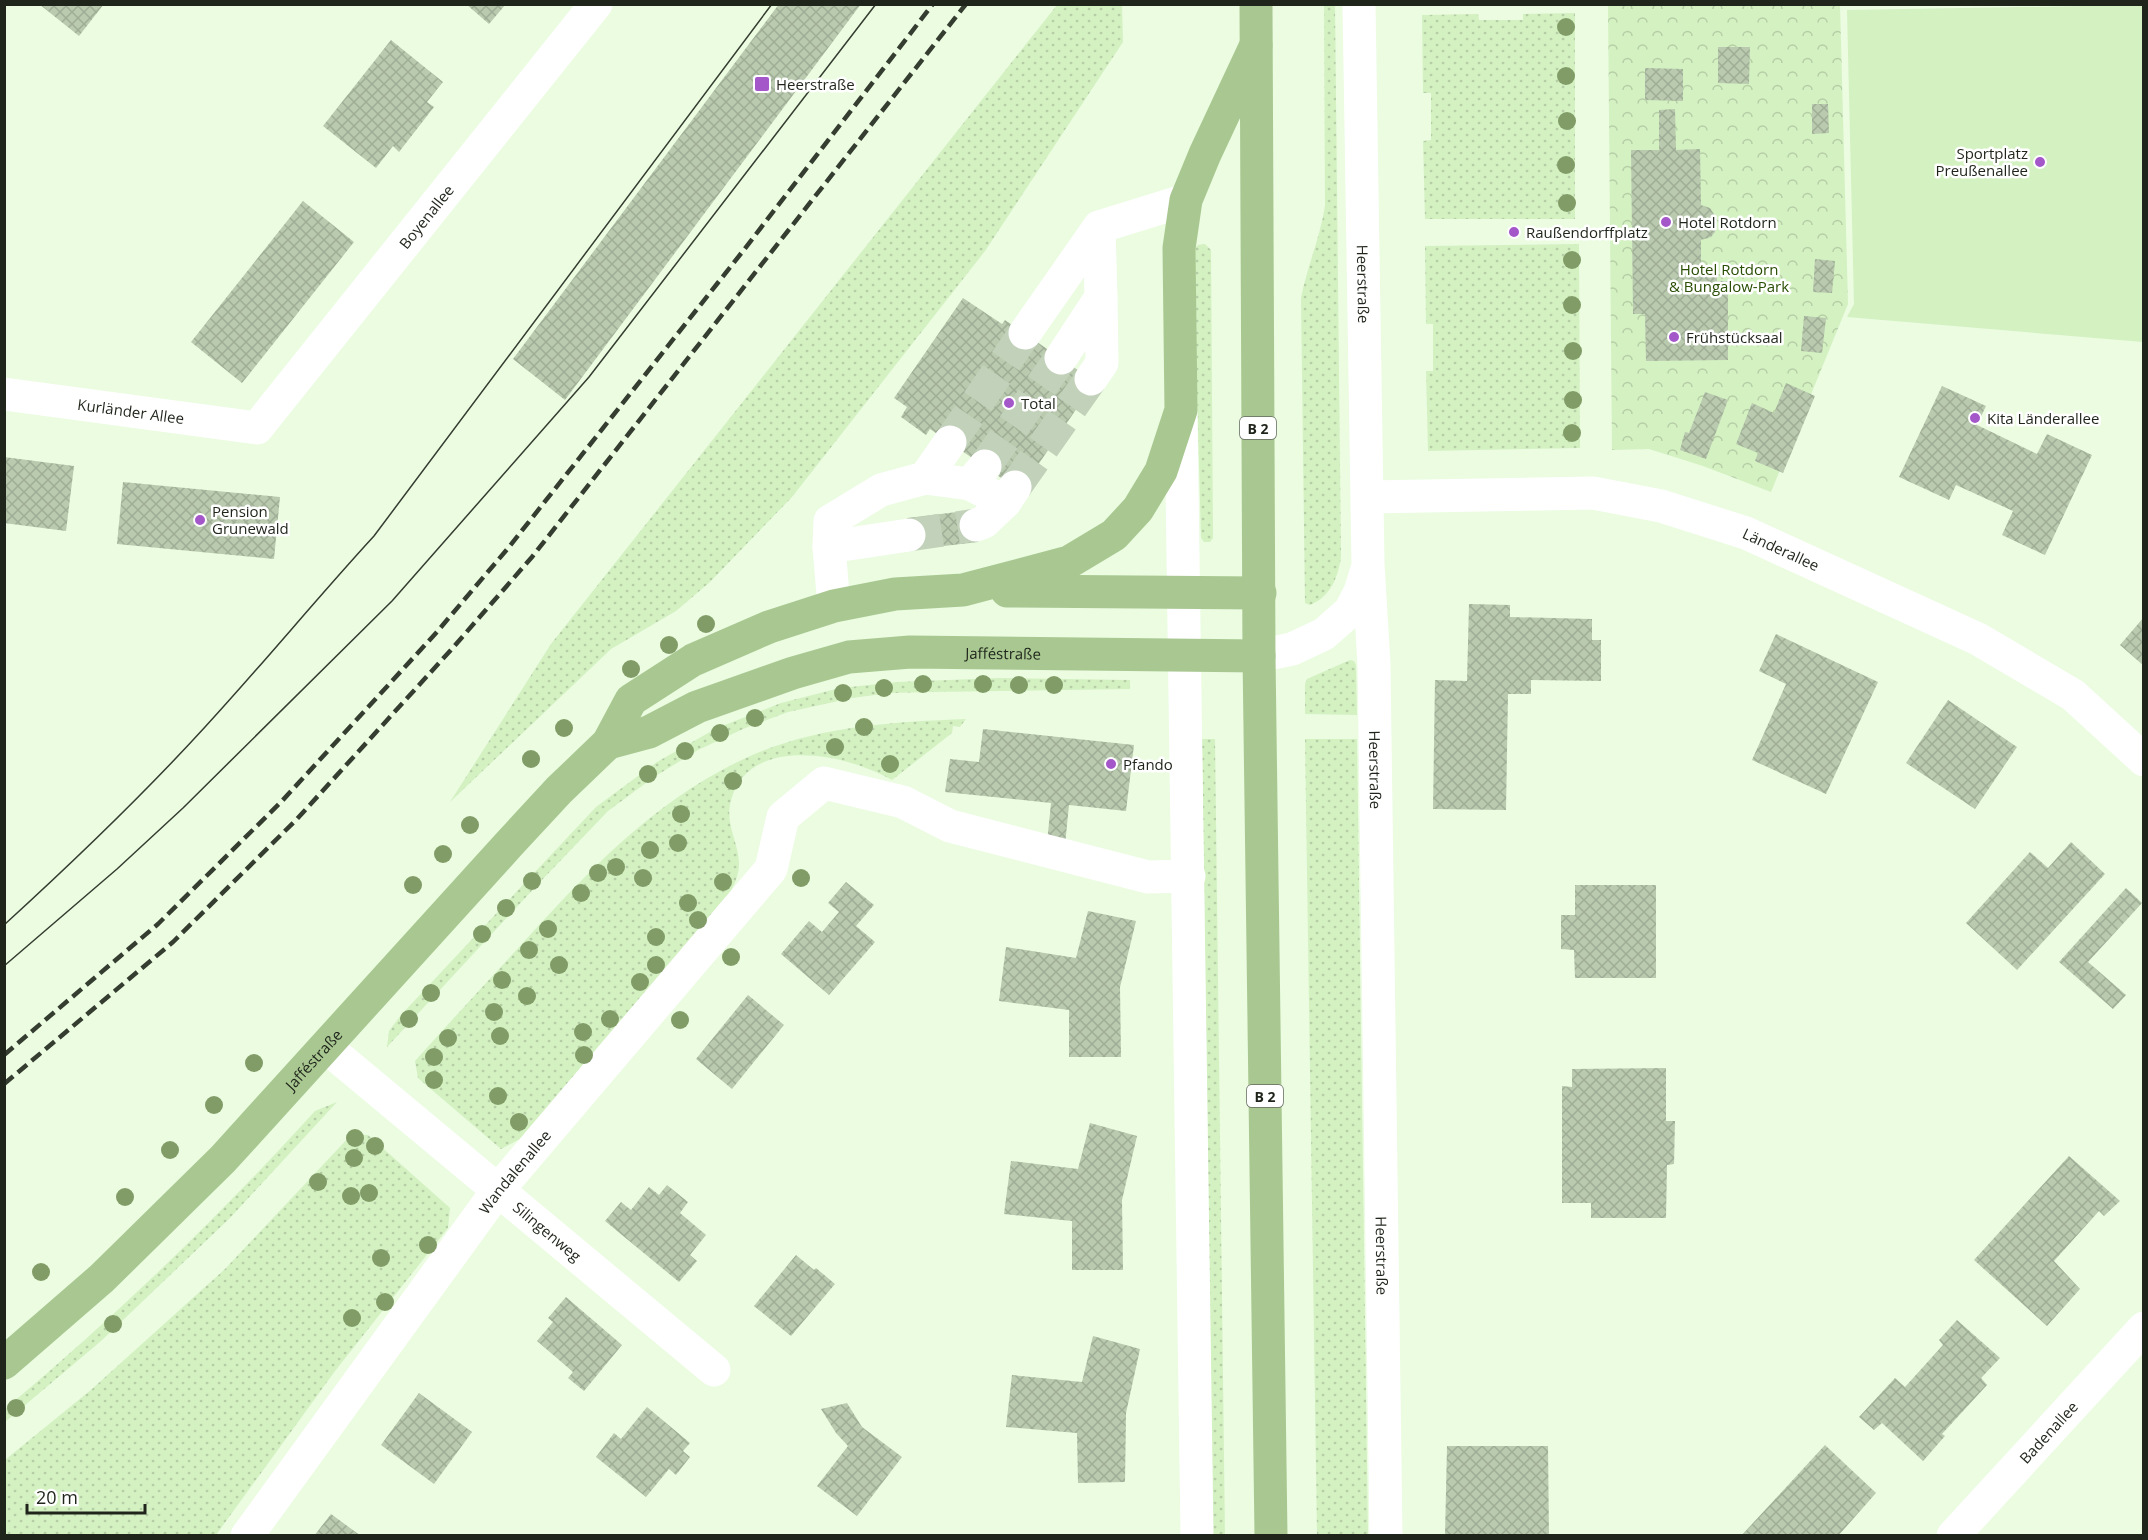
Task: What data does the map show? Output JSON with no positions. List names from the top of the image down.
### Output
{
  "streets": {
    "main road": ["B 2", "Jafféstraße"],
    "street": [
      "Boyenallee",
      "Heerstraße",
      "Kurländer Allee",
      "Länderallee",
      "Wandalenallee",
      "Silingenweg",
      "Badenallee"
    ]
  },
  "crossings": [
    ["Boyenallee", "Kurländer Allee"],
    ["Heerstraße", "Länderallee"],
    ["Heerstraße", "Jafféstraße"],
    ["B 2", "Jafféstraße"],
    ["Jafféstraße", "Silingenweg"],
    ["Wandalenallee", "Silingenweg"]
  ],
  "parks": ["Hotel Rotdorn & Bungalow-Park"],
  "places": {
    "transit": ["Heerstraße"],
    "other": [
      "Sportplatz Preußenallee",
      "Hotel Rotdorn",
      "Raußendorffplatz",
      "Frühstücksaal",
      "Total",
      "Kita Länderallee",
      "Pension Grunewald",
      "Pfando"
    ]
  },
  "scale_bar": "20 m"
}
